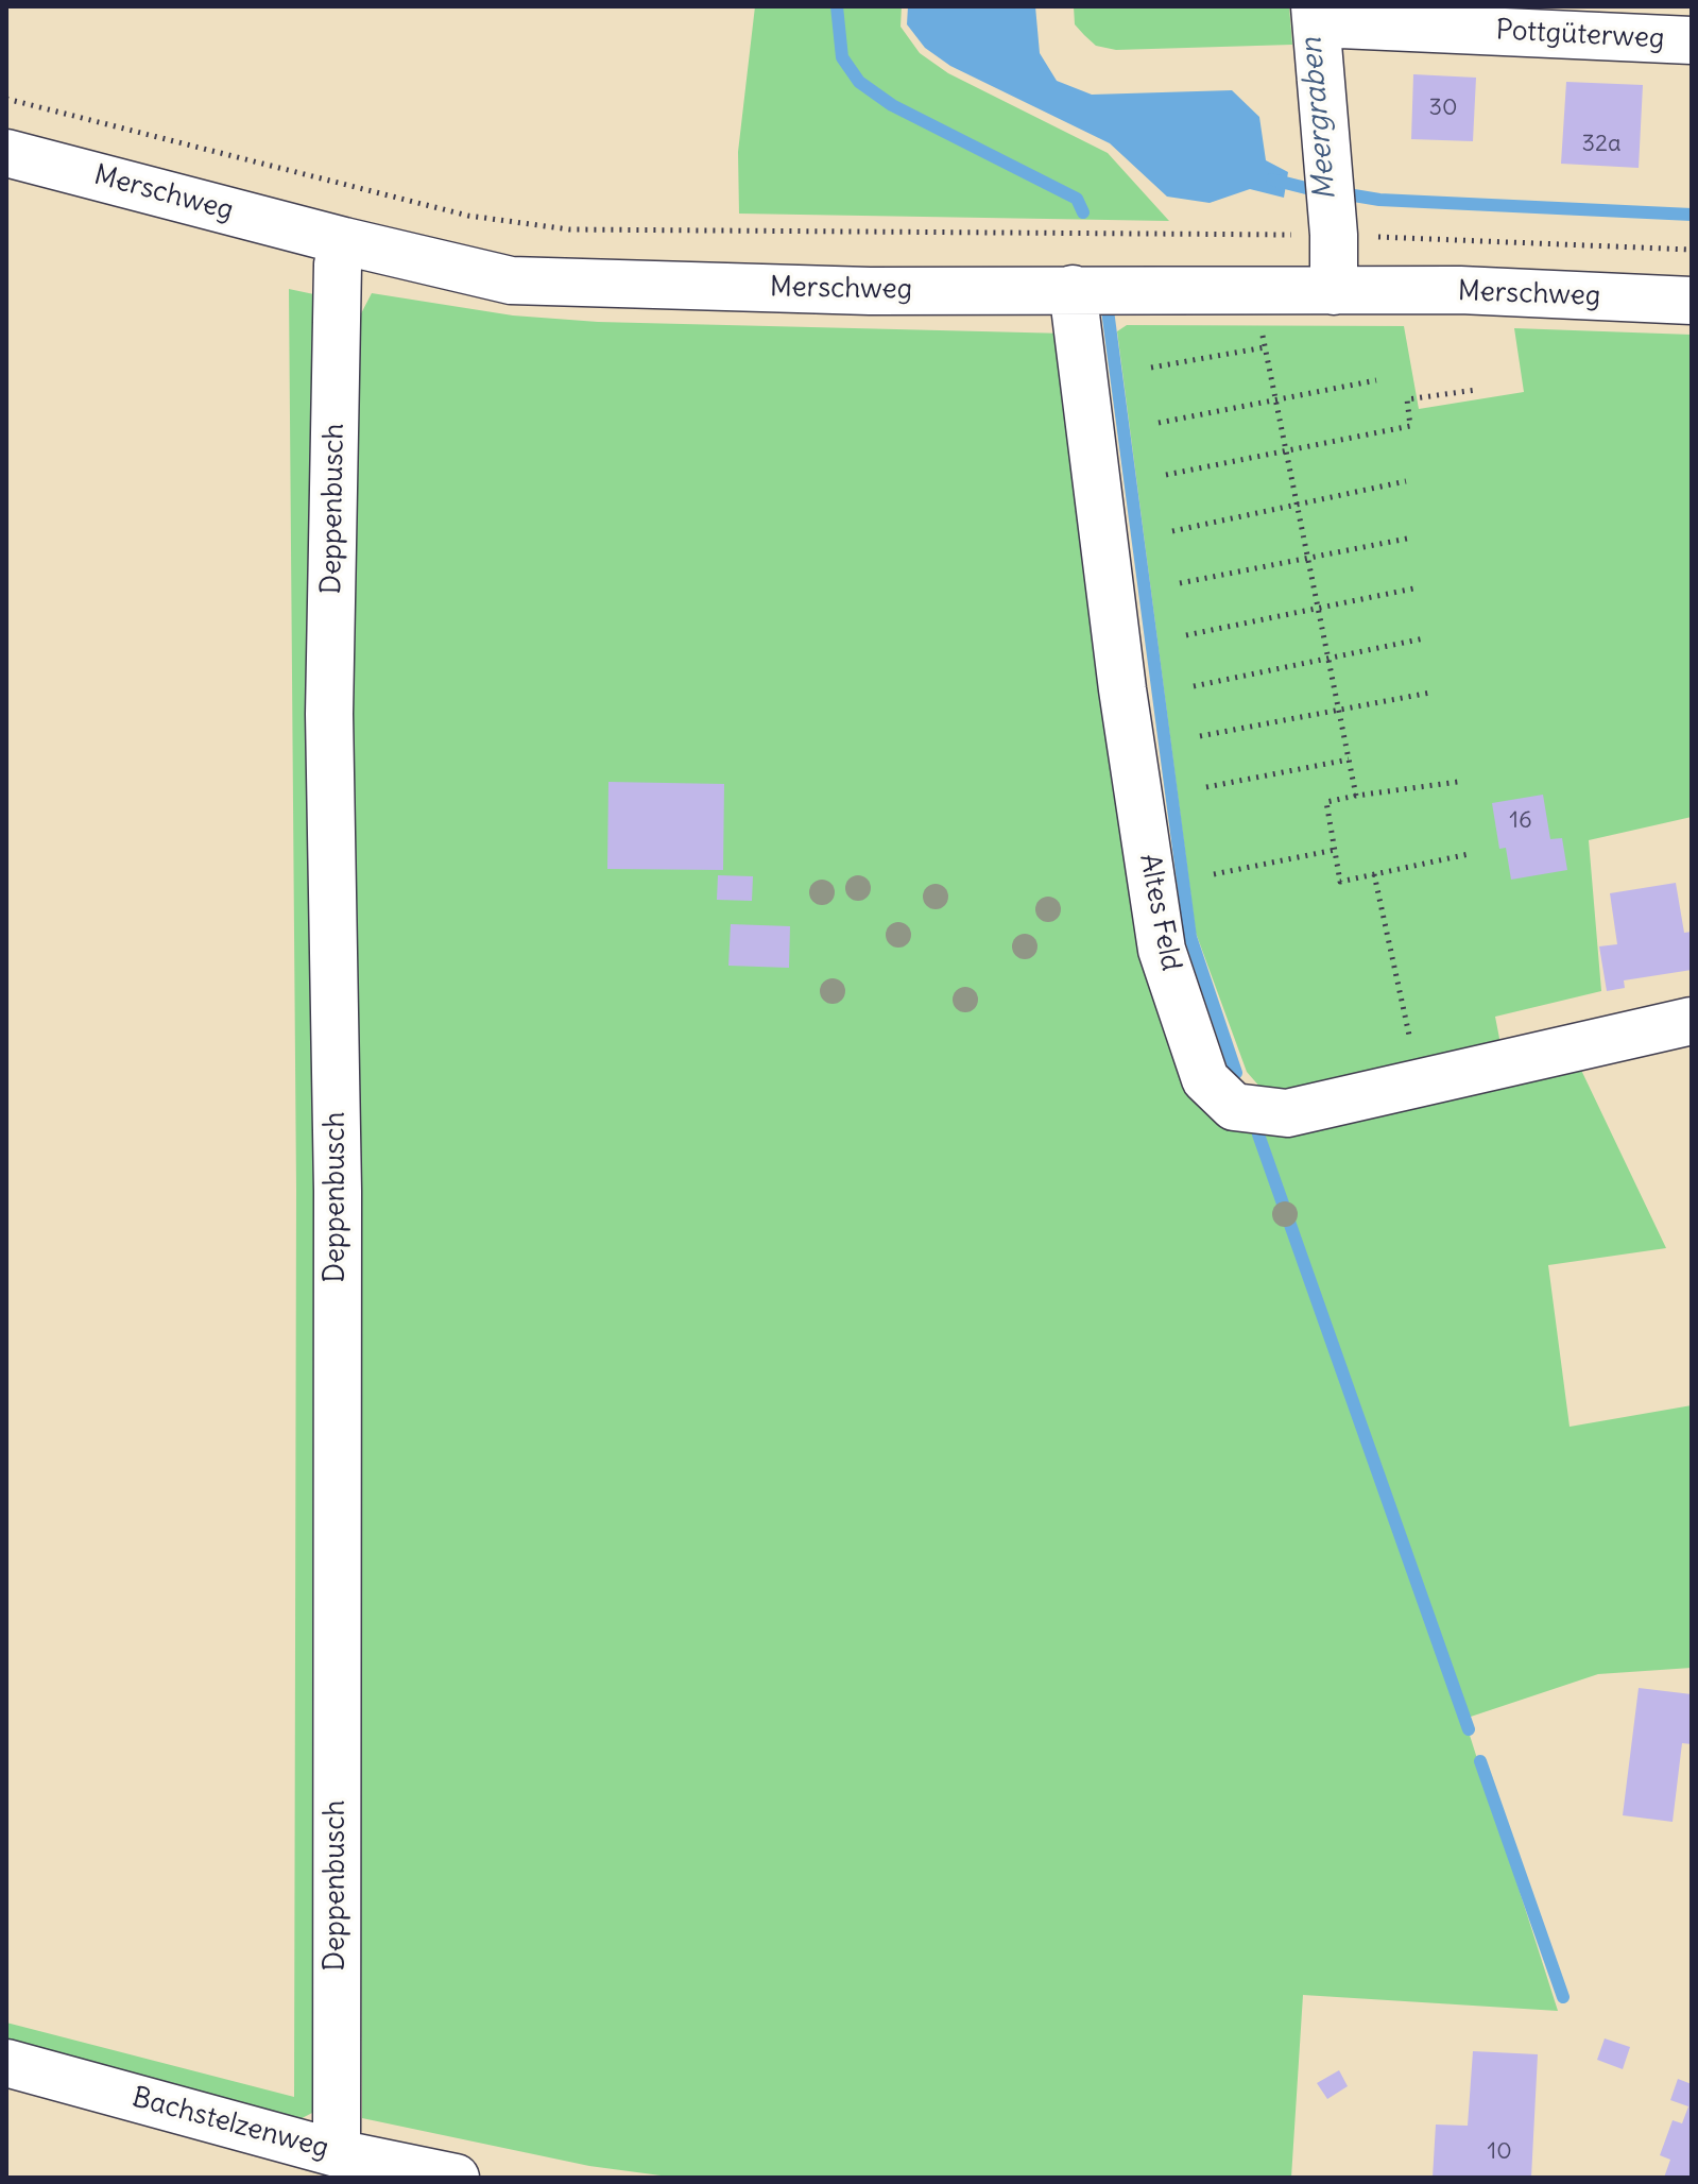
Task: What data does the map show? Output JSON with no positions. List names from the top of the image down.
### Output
{
  "streets": {
    "street": [
      "Pottgüterweg",
      "Merschweg",
      "Deppenbusch",
      "Altes Feld",
      "Bachstelzenweg"
    ]
  },
  "crossings": [
    ["Merschweg", "Deppenbusch"],
    ["Merschweg", "Altes Feld"],
    ["Deppenbusch", "Bachstelzenweg"]
  ],
  "water": ["Meergraben"],
  "house_numbers": [
    "30",
    "32a",
    "16",
    "10"
  ]
}
